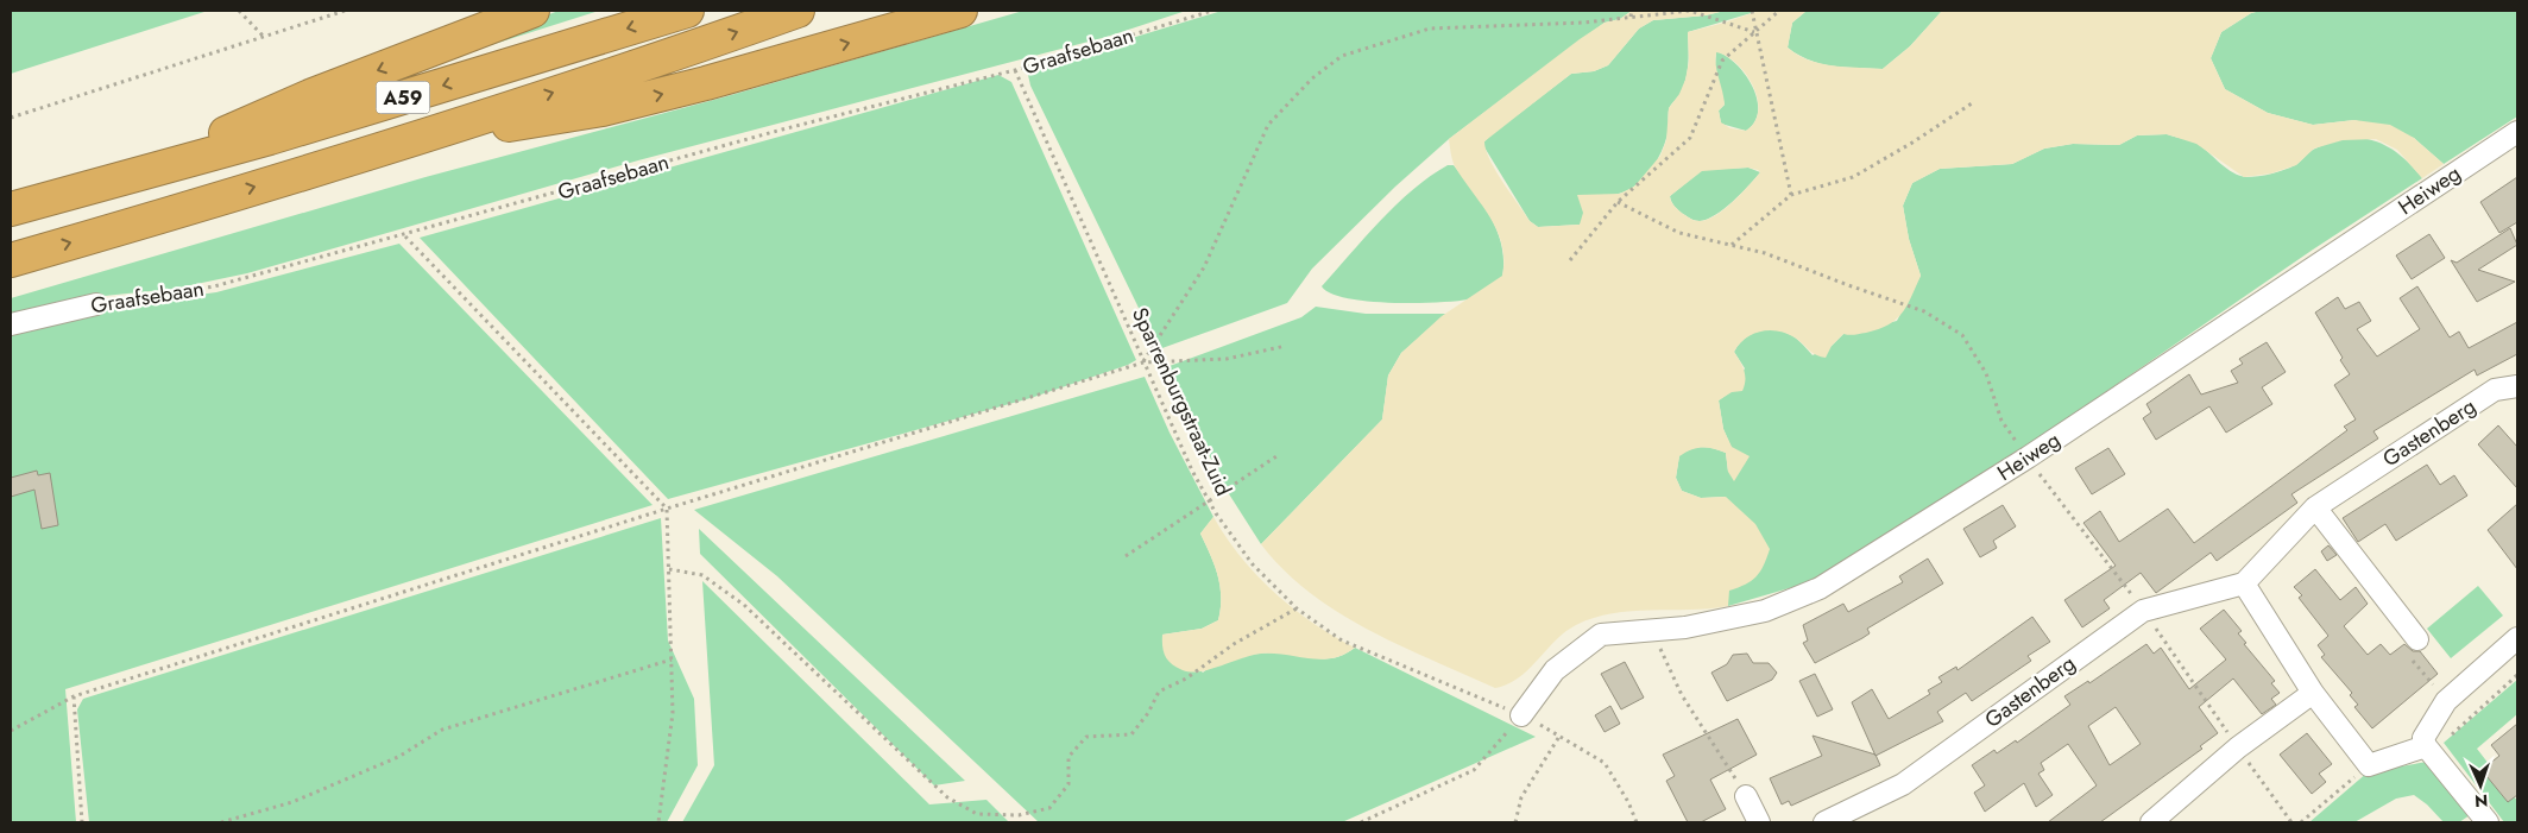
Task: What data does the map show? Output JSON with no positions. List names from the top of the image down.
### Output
{
  "streets": {
    "highway": ["A59"],
    "street": ["Graafsebaan", "Heiweg", "Gastenberg"],
    "path": ["Sparrenburgstraat-Zuid"]
  },
  "crossings": [
    ["Graafsebaan", "Sparrenburgstraat-Zuid"],
    ["Heiweg", "Sparrenburgstraat-Zuid"]
  ],
  "north": "bottom"
}
